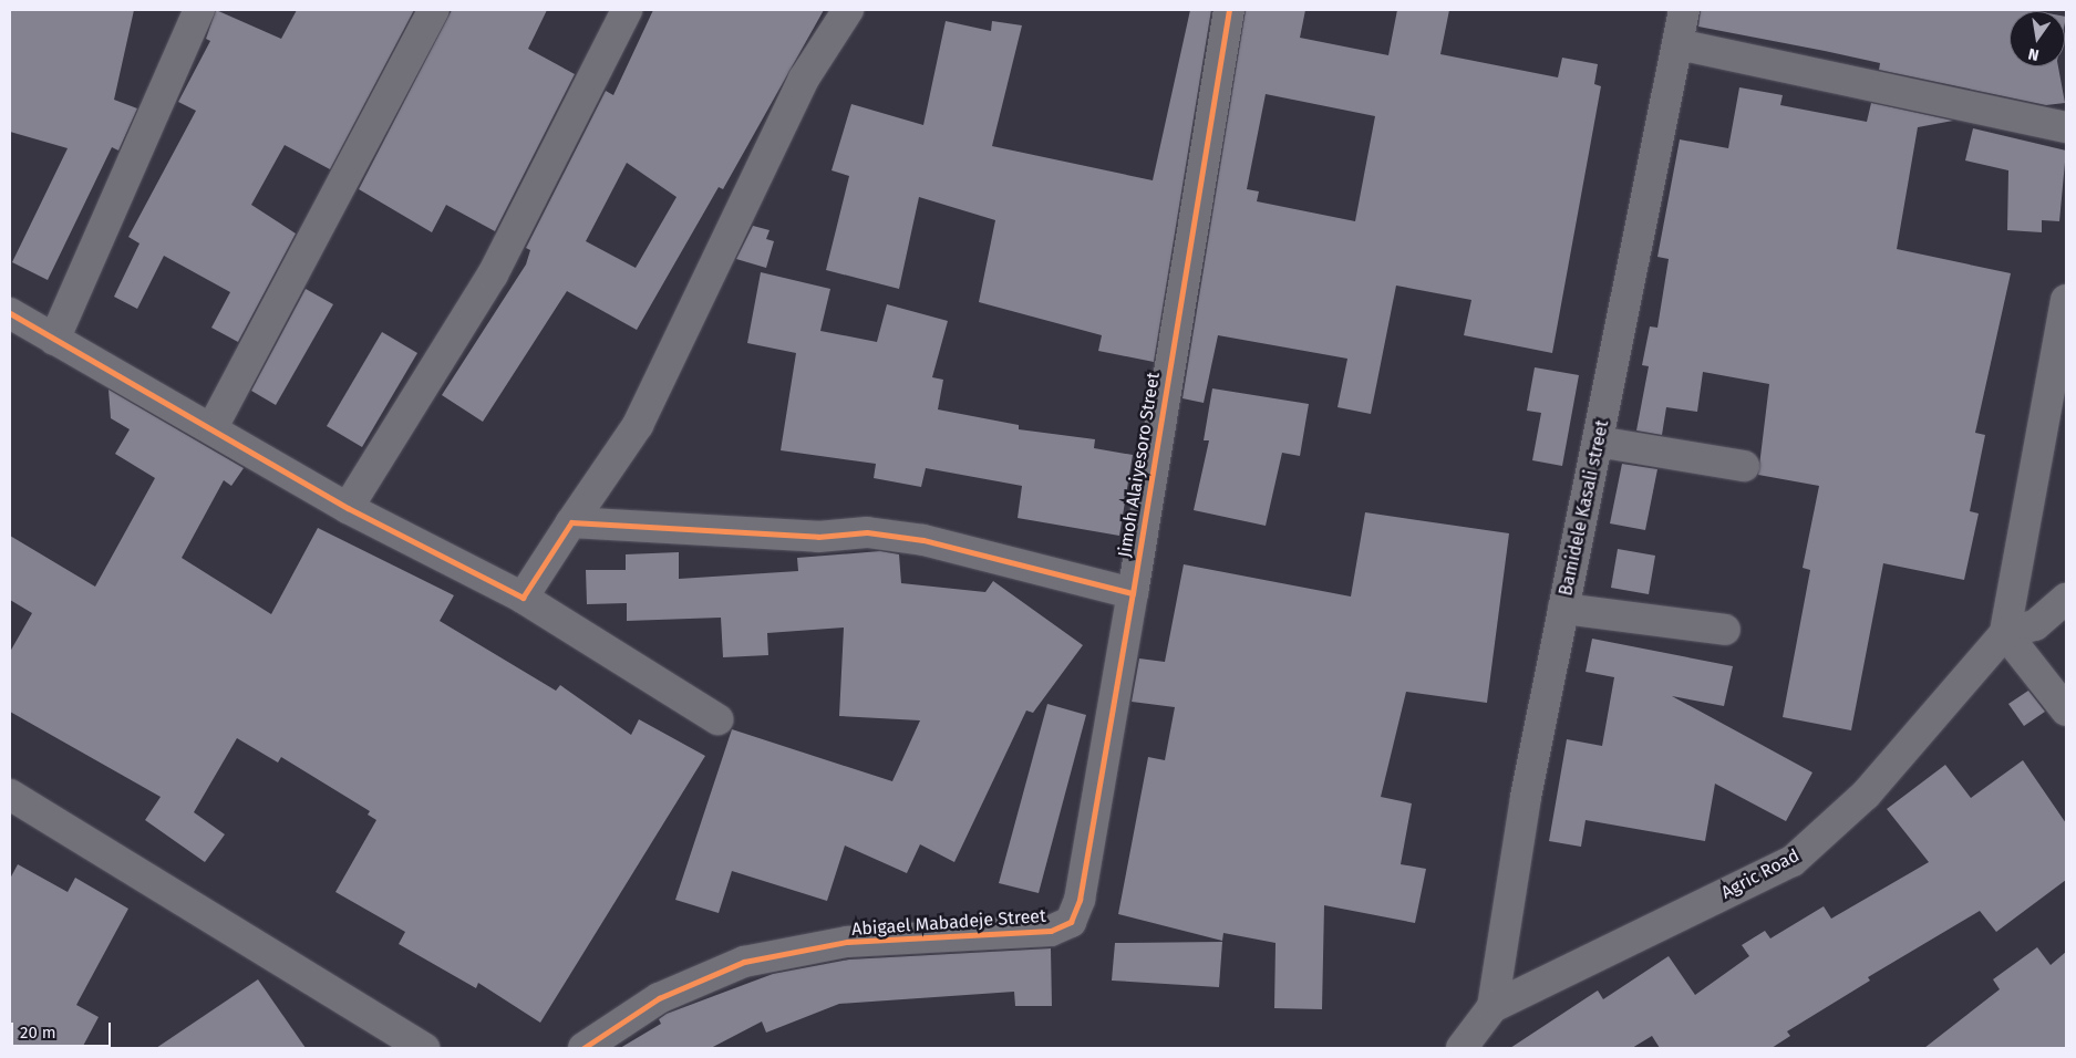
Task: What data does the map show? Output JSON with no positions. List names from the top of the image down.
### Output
{
  "streets": {
    "street": [
      "Jimoh Alaiyesoro Street",
      "Bamidele Kasali street",
      "Agric Road",
      "Abigael Mabadeje Street"
    ]
  },
  "crossings": [
    ["Jimoh Alaiyesoro Street", "Abigael Mabadeje Street"],
    ["Bamidele Kasali street", "Agric Road"]
  ],
  "scale_bar": "20 m",
  "north": "bottom"
}
